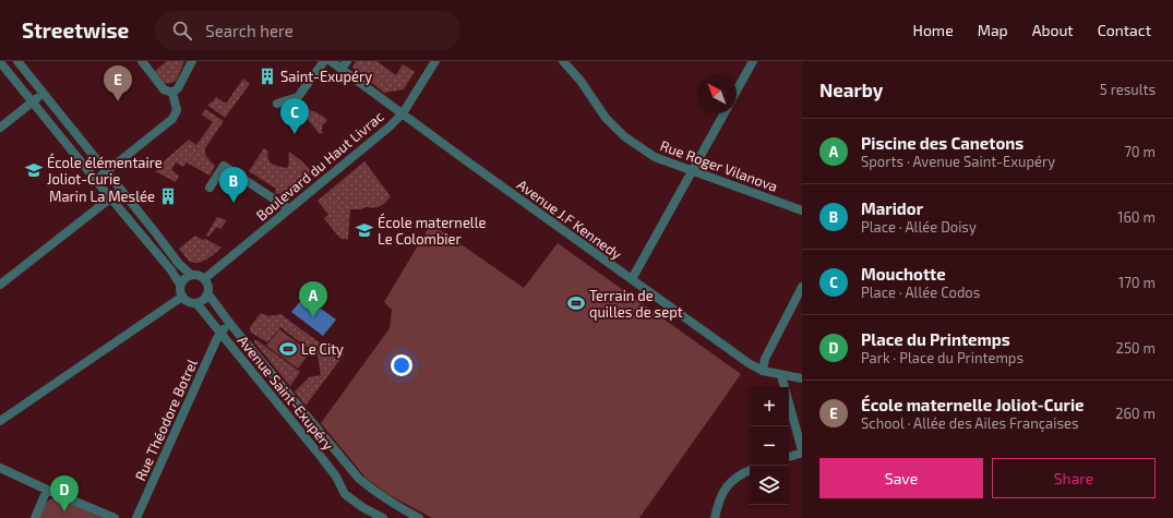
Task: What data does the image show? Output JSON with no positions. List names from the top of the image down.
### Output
{
  "streets": {
    "street": [
      "Boulevard du Haut Livrac",
      "Rue Roger Vilanova",
      "Avenue J.F Kennedy",
      "Avenue Saint-Exupéry",
      "Rue Théodore Botrel"
    ]
  },
  "crossings": [
    ["Boulevard du Haut Livrac", "Avenue J.F Kennedy"],
    ["Boulevard du Haut Livrac", "Avenue Saint-Exupéry"],
    ["Avenue Saint-Exupéry", "Rue Théodore Botrel"]
  ],
  "places": {
    "building": ["Saint-Exupéry", "Marin La Meslée"],
    "school or university": ["École élémentaire Joliot-Curie", "École maternelle Le Colombier"],
    "sports": ["Terrain de quilles de sept", "Le City"]
  },
  "north": "top left",
  "page": {
    "header": "Streetwise",
    "search": "Search here",
    "nav": [
      "Home",
      "Map",
      "About",
      "Contact"
    ],
    "heading": ["Nearby", "5 results"],
    "pins": [
      "E",
      "C",
      "B",
      "A",
      "D"
    ],
    "list": [
      {
        "mark": "A",
        "name": "Piscine des Canetons",
        "note": "Sports · Avenue Saint-Exupéry",
        "value": "70 m"
      },
      {
        "mark": "B",
        "name": "Maridor",
        "note": "Place · Allée Doisy",
        "value": "160 m"
      },
      {
        "mark": "C",
        "name": "Mouchotte",
        "note": "Place · Allée Codos",
        "value": "170 m"
      },
      {
        "mark": "D",
        "name": "Place du Printemps",
        "note": "Park · Place du Printemps",
        "value": "250 m"
      },
      {
        "mark": "E",
        "name": "École maternelle Joliot-Curie",
        "note": "School · Allée des Ailes Françaises",
        "value": "260 m"
      }
    ],
    "map_buttons": ["+", "−"],
    "buttons": ["Save", "Share"]
  }
}
